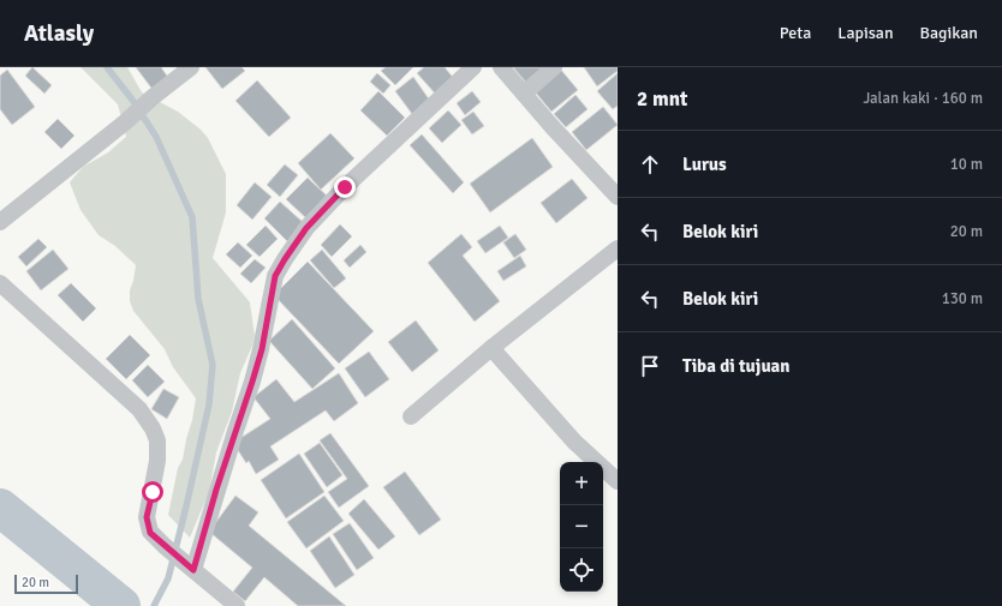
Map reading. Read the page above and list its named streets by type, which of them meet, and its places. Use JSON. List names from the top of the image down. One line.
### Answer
{"scale_bar":"20 m","page":{"header":"Atlasly","nav":["Peta","Lapisan","Bagikan"],"heading":["2 mnt","Jalan kaki · 160 m"],"list":[["Lurus","10 m"],["Belok kiri","20 m"],["Belok kiri","130 m"],"Tiba di tujuan"],"map_buttons":["+","−"],"scale":"20 m"}}
